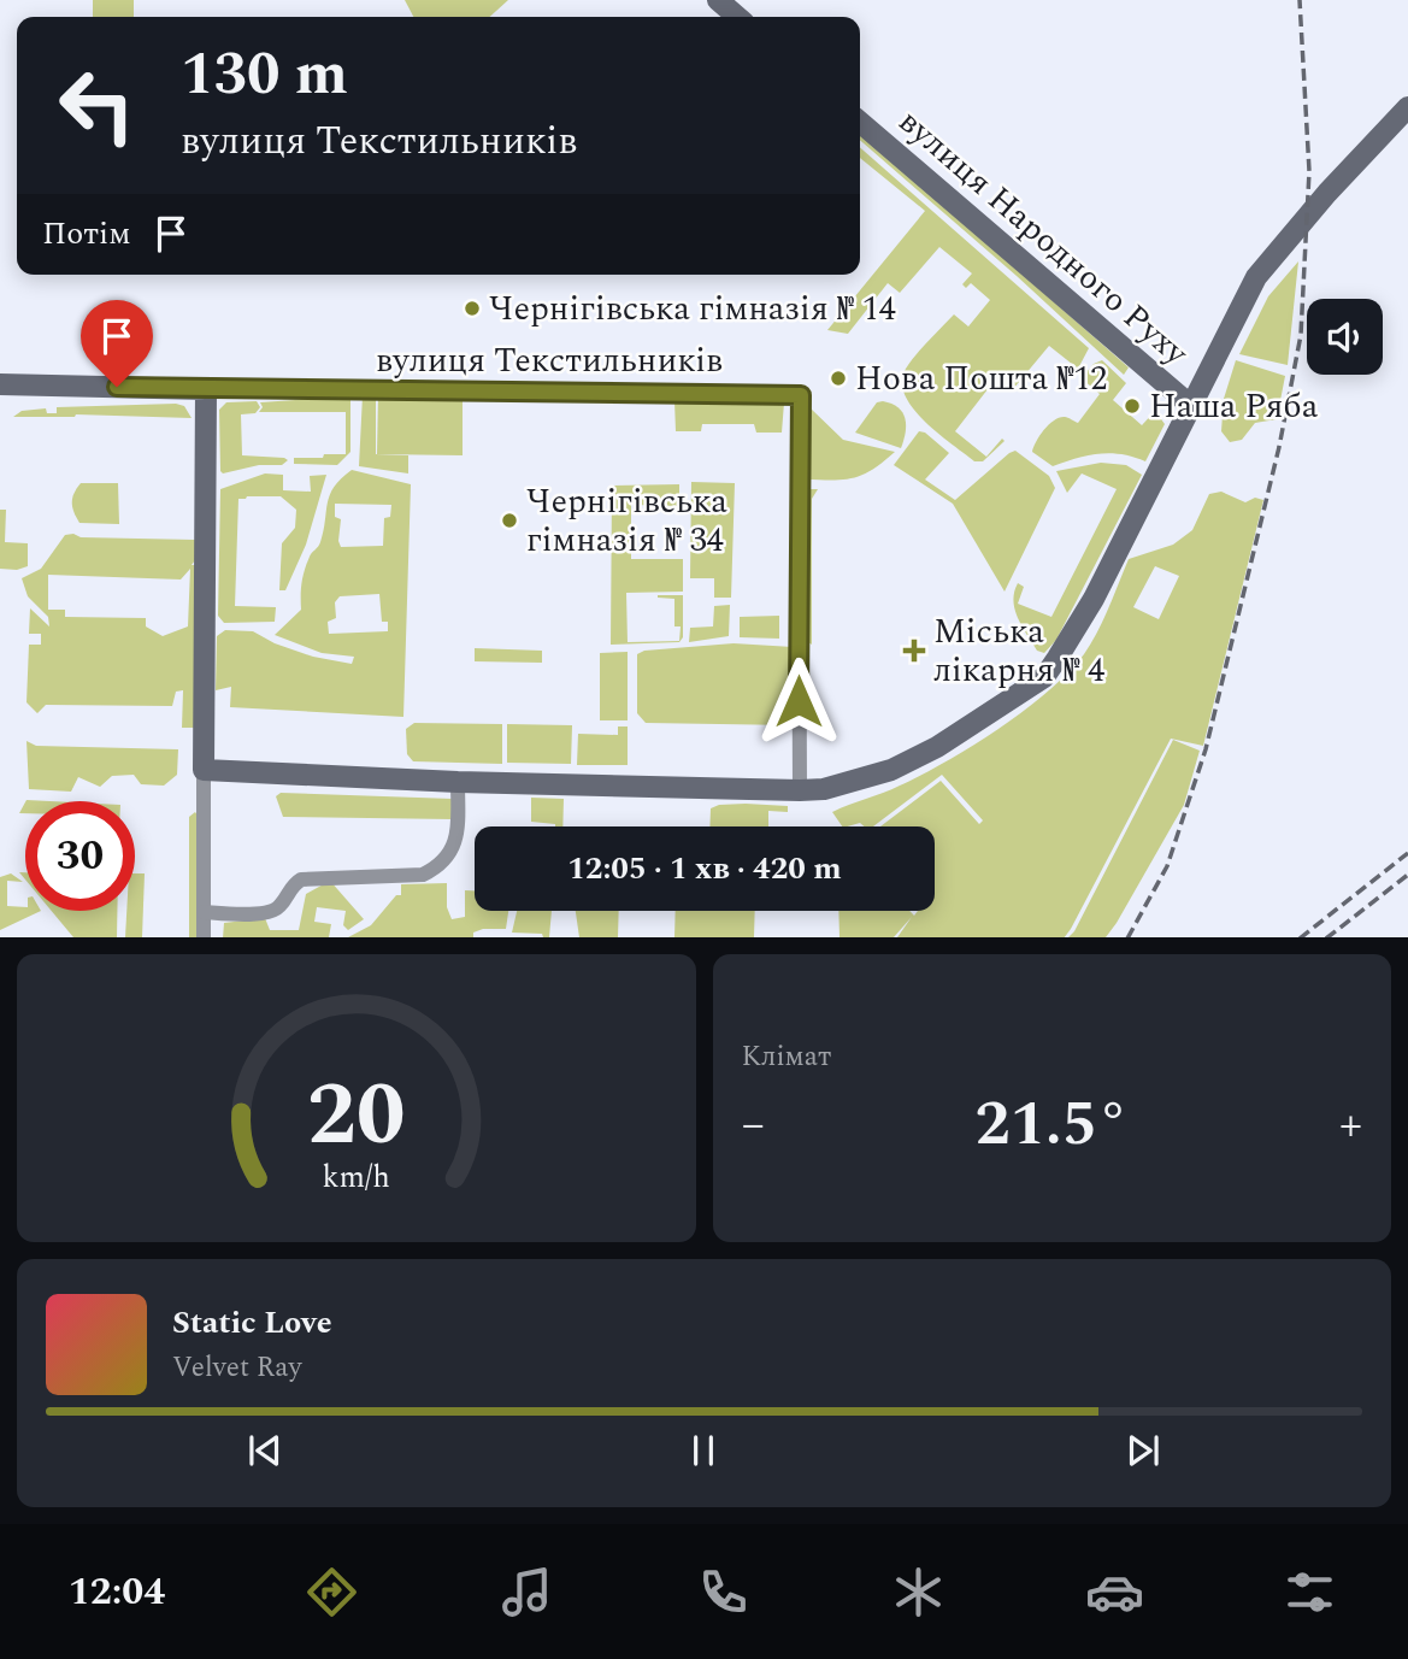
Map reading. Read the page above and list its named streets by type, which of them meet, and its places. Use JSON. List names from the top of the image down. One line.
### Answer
{"streets":{"street":["вулиця Народного Руху","вулиця Текстильників"]},"places":{"other":["Чернігівська гімназія № 14","Нова Пошта №12","Наша Ряба","Чернігівська гімназія № 34"],"health":["Міська лікарня № 4"]},"page":{"turn":["130 m","вулиця Текстильників"],"then":"Потім","limit":"30","trip":"12:05 · 1 хв · 420 m","tile":"Клімат","heat":["−","21.5°","+"],"song":["Static Love","Velvet Ray"],"tabs":"12:04","gauge":["20","km/h"]}}
